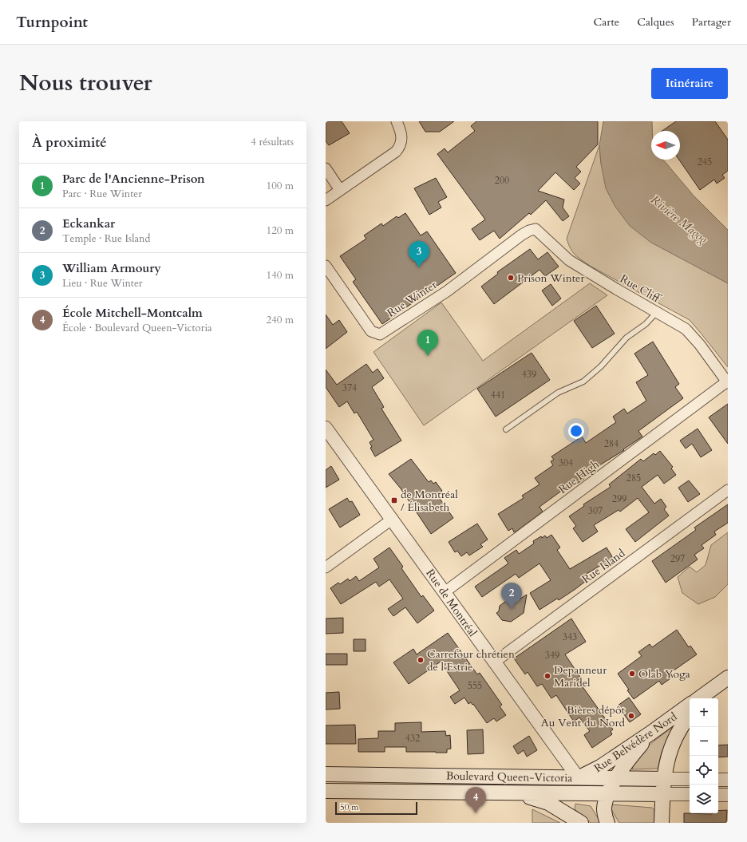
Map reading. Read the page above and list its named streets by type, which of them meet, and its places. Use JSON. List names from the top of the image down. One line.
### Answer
{"streets":{"main road":["Rue Belvédère Nord","Boulevard Queen-Victoria"],"street":["Rue Cliff","Rue Winter","Rue High","Rue Island","Rue de Montréal"]},"crossings":[["Rue Cliff","Rue Winter"],["Rue Cliff","Rue High"],["Rue High","Rue de Montréal"],["Rue Island","Rue de Montréal"],["Rue de Montréal","Rue Belvédère Nord"],["Rue de Montréal","Boulevard Queen-Victoria"],["Rue Belvédère Nord","Boulevard Queen-Victoria"]],"water":["Rivière Magog"],"places":{"other":["Prison Winter","Carrefour chrétien de l'Estrie","Olab Yoga","Depanneur Maridel","Bières dépôt Au Vent du Nord"],"transit":["de Montréal / Élisabeth"]},"house_numbers":["245","200","439","374","441","284","304","285","299","307","297","343","349","555","432"],"scale_bar":"50 m","north":"left","page":{"header":"Turnpoint","nav":["Carte","Calques","Partager"],"title":"Nous trouver","buttons":"Itinéraire","heading":["À proximité","4 résultats"],"list":[{"mark":"1","name":"Parc de l'Ancienne-Prison","note":"Parc · Rue Winter","value":"100 m"},{"mark":"2","name":"Eckankar","note":"Temple · Rue Island","value":"120 m"},{"mark":"3","name":"William Armoury","note":"Lieu · Rue Winter","value":"140 m"},{"mark":"4","name":"École Mitchell-Montcalm","note":"École · Boulevard Queen-Victoria","value":"240 m"}],"pins":["3","1","2","4"],"map_buttons":["+","−"],"scale":"50 m"}}
